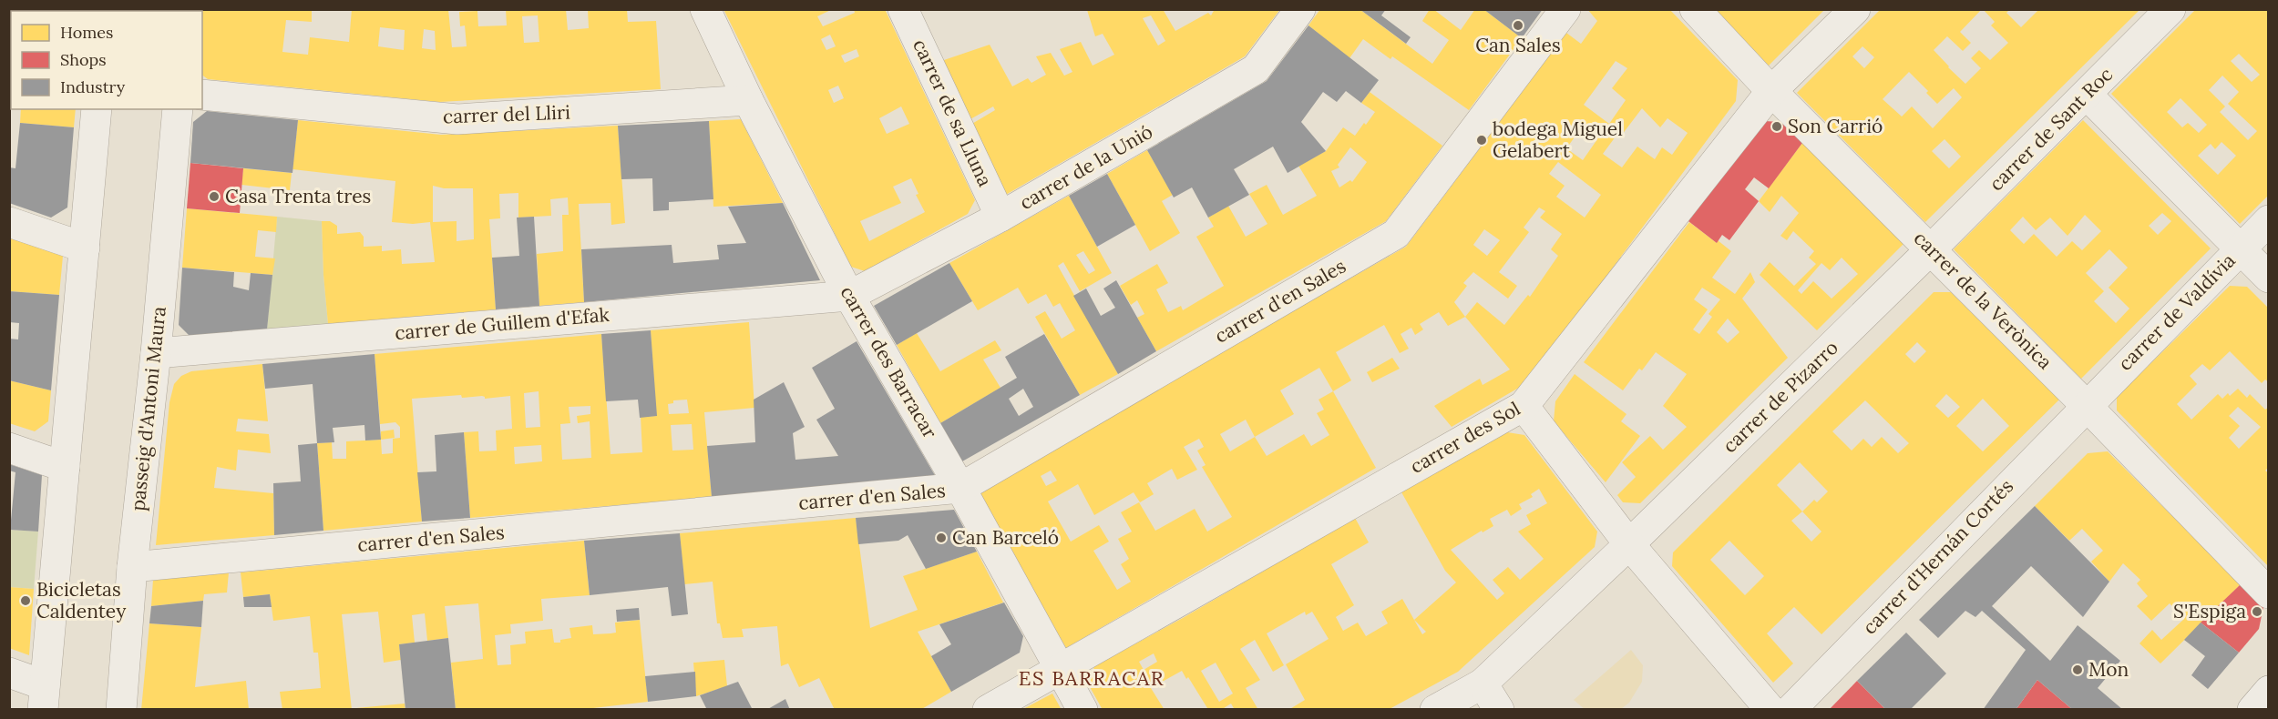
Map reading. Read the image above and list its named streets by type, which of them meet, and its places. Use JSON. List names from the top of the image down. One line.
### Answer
{"streets":{"street":["carrer de sa Lluna","carrer del Lliri","carrer de Sant Roc","carrer de la Unió","carrer de la Verònica","carrer d'en Sales","carrer de Valdívia","carrer de Guillem d'Efak","carrer des Barracar","carrer de Pizarro","passeig d'Antoni Maura","carrer des Sol","carrer d'Hernán Cortés"]},"crossings":[["carrer de sa Lluna","carrer de la Unió"],["carrer del Lliri","carrer des Barracar"],["carrer de Sant Roc","carrer de la Verònica"],["carrer de Sant Roc","carrer de Pizarro"],["carrer de la Unió","carrer de Guillem d'Efak"],["carrer de la Unió","carrer des Barracar"],["carrer de la Verònica","carrer de Valdívia"],["carrer de la Verònica","carrer de Pizarro"],["carrer de la Verònica","carrer des Sol"],["carrer de la Verònica","carrer d'Hernán Cortés"],["carrer d'en Sales","carrer des Barracar"],["carrer d'en Sales","passeig d'Antoni Maura"],["carrer de Valdívia","carrer d'Hernán Cortés"],["carrer de Guillem d'Efak","carrer des Barracar"],["carrer de Guillem d'Efak","passeig d'Antoni Maura"],["carrer des Barracar","carrer des Sol"]],"districts":["ES BARRACAR"],"places":["Can Sales","Son Carrió","bodega Miguel Gelabert","Casa Trenta tres","Can Barceló","Bicicletas Caldentey","S'Espiga","Mon"],"legend":["Homes","Shops","Industry"]}
